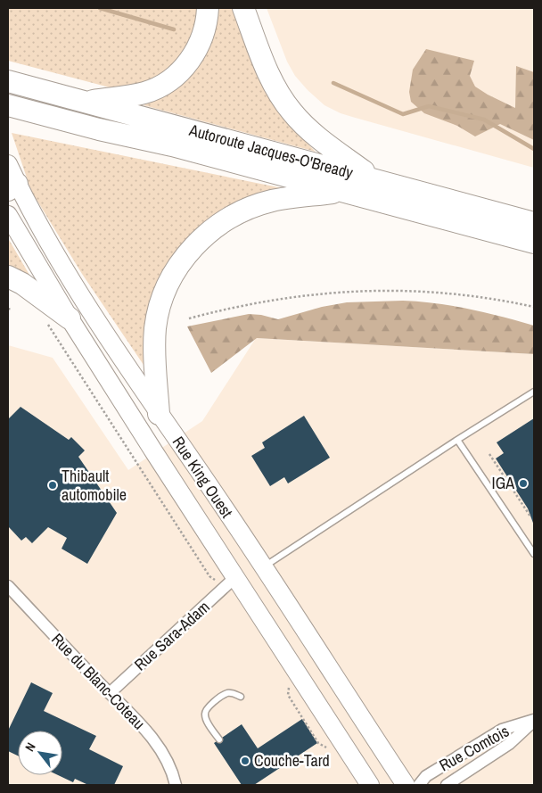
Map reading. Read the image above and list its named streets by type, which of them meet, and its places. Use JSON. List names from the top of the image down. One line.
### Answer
{"streets":{"highway":["Autoroute Jacques-O'Bready"],"main road":["Rue King Ouest"],"street":["Rue Sara-Adam","Rue du Blanc-Coteau","Rue Comtois"]},"crossings":[["Rue King Ouest","Rue Sara-Adam"],["Rue Sara-Adam","Rue du Blanc-Coteau"]],"places":["IGA","Thibault automobile","Couche-Tard"],"north":"top left"}
